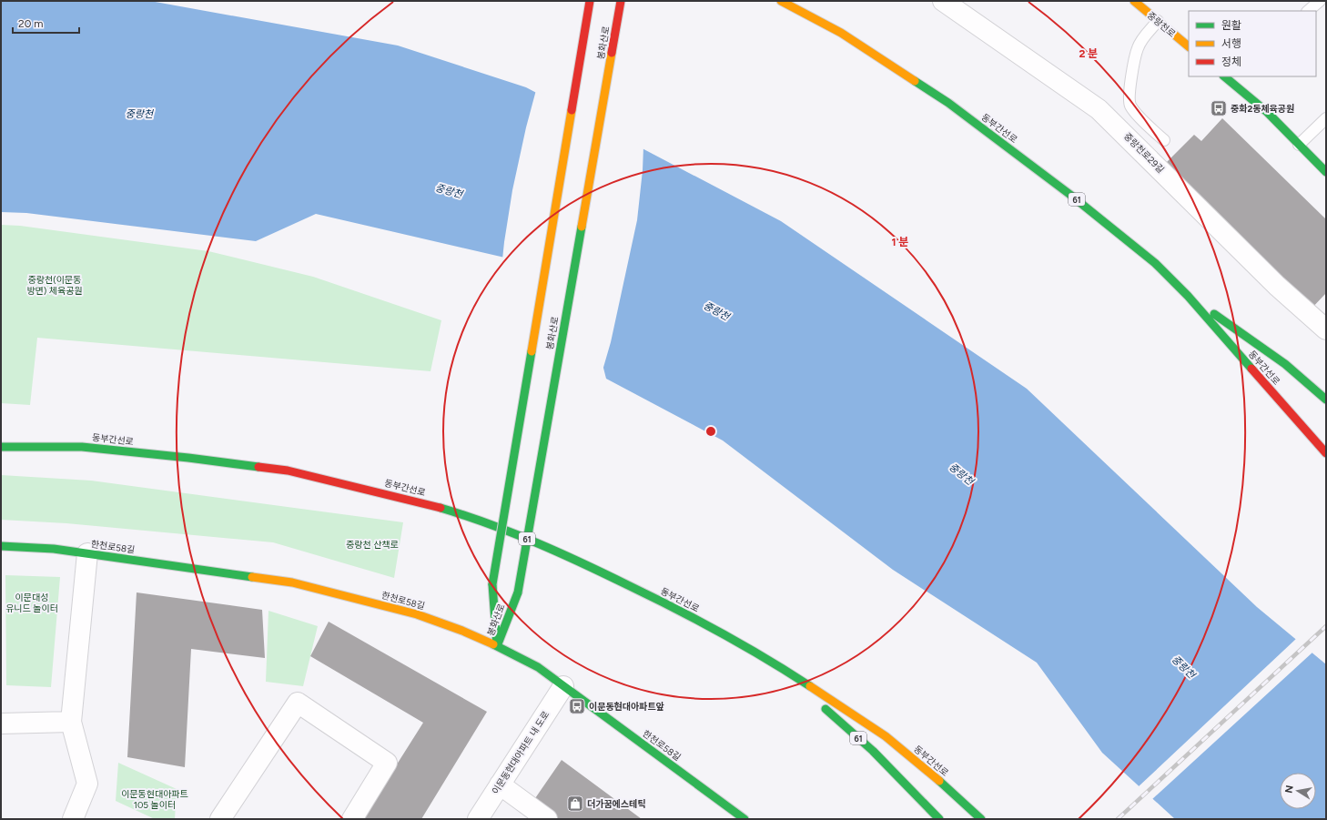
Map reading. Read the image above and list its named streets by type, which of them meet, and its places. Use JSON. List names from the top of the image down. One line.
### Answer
{"streets":{"main road":["중랑천로","봉화산로","동부간선로","61","한천로58길"],"street":["중랑천로29길","이문동현대아파트 내 도로"]},"crossings":[["봉화산로","한천로58길"],["한천로58길","이문동현대아파트 내 도로"]],"water":["중랑천"],"parks":["중랑천(이문동 방면) 체육공원","중랑천 산책로","이문대성 유니드 놀이터","이문동현대아파트 105 놀이터"],"places":{"bus stop":["중화2동체육공원","이문동현대아파트앞"],"shop":["더가꿈에스테틱"]},"legend":["원활","서행","정체"],"scale_bar":"20 m","north":"left","rings":["2 분","1 분"]}
